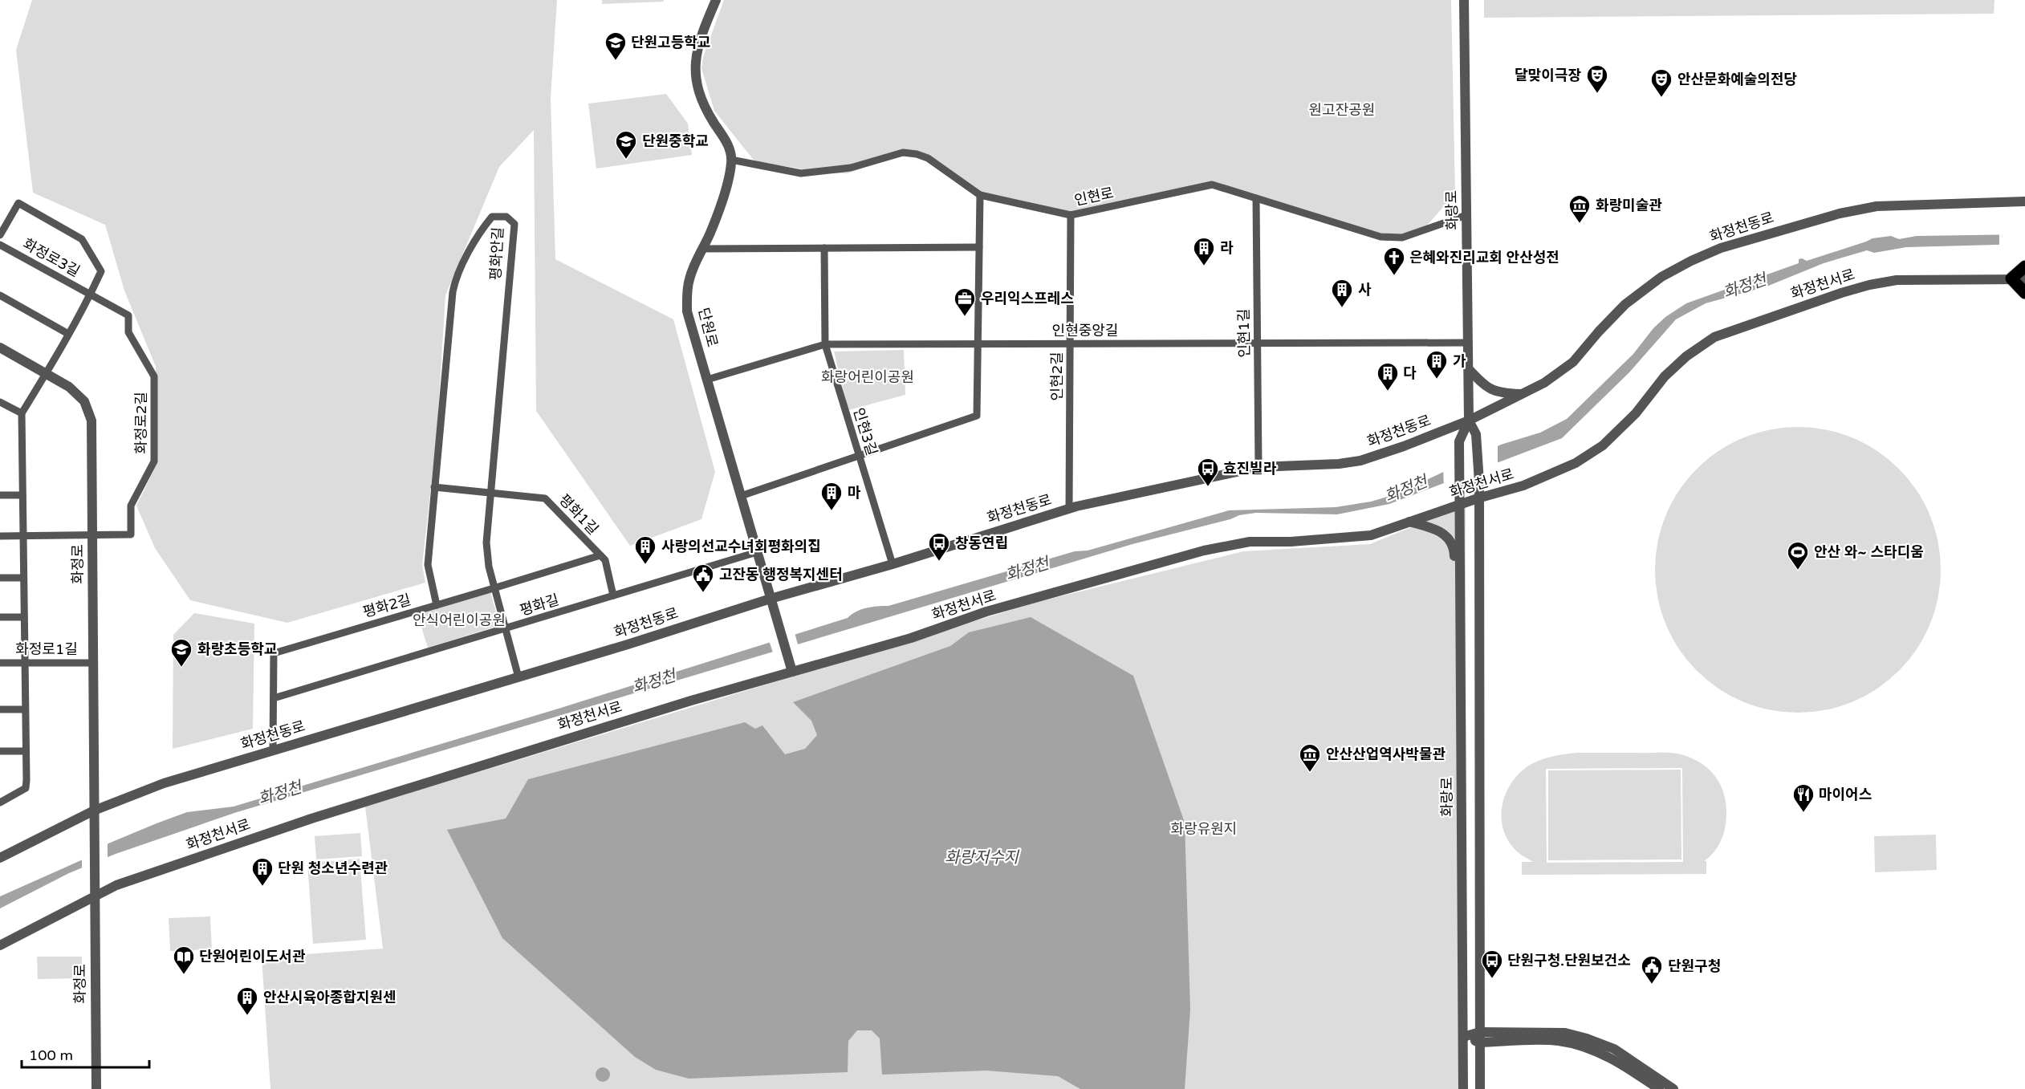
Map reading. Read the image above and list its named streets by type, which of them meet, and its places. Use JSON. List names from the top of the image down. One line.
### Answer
{"streets":{"street":["인현로","화랑로","화정천동로","평화안길","화정로3길","화정천서로","단원로","인현중앙길","인현1길","인현2길","화정로2길","인현3길","평화1길","화정로","평화길","평화2길","화정로1길"]},"crossings":[["인현로","화랑로"],["인현로","단원로"],["인현로","인현1길"],["인현로","인현2길"],["화랑로","화정천동로"],["화랑로","화정천서로"],["화랑로","인현중앙길"],["화정천동로","평화안길"],["화정천동로","단원로"],["화정천동로","인현1길"],["화정천동로","인현2길"],["화정천동로","인현3길"],["화정천동로","화정로"],["화정천동로","평화2길"],["평화안길","평화1길"],["평화안길","평화길"],["평화안길","평화2길"],["화정로3길","화정로2길"],["화정로3길","화정로"],["화정천서로","단원로"],["화정천서로","화정로"],["단원로","인현중앙길"],["단원로","평화길"],["인현중앙길","인현1길"],["인현중앙길","인현2길"],["인현중앙길","인현3길"],["화정로2길","화정로"],["평화1길","평화길"],["평화1길","평화2길"],["화정로","화정로1길"],["평화길","평화2길"]],"water":["화정천","화랑저수지"],"parks":["원고잔공원","화랑어린이공원","안식어린이공원","화랑유원지"],"places":{"school or university":["단원고등학교","단원중학교","화랑초등학교"],"theatre":["달맞이극장","안산문화예술의전당"],"museum":["화랑미술관","안산산업역사박물관"],"building":["라","사","가","다","마","사랑의선교수녀회평화의집","단원 청소년수련관","안산시육아종합지원센"],"church":["은혜와진리교회 안산성전"],"office":["우리익스프레스"],"bus stop":["효진빌라","창동연립","단원구청.단원보건소"],"sports":["안산 와~ 스타디움"],"public building":["고잔동 행정복지센터","단원구청"],"restaurant":["마이어스"],"library":["단원어린이도서관"]},"scale_bar":"100 m"}
